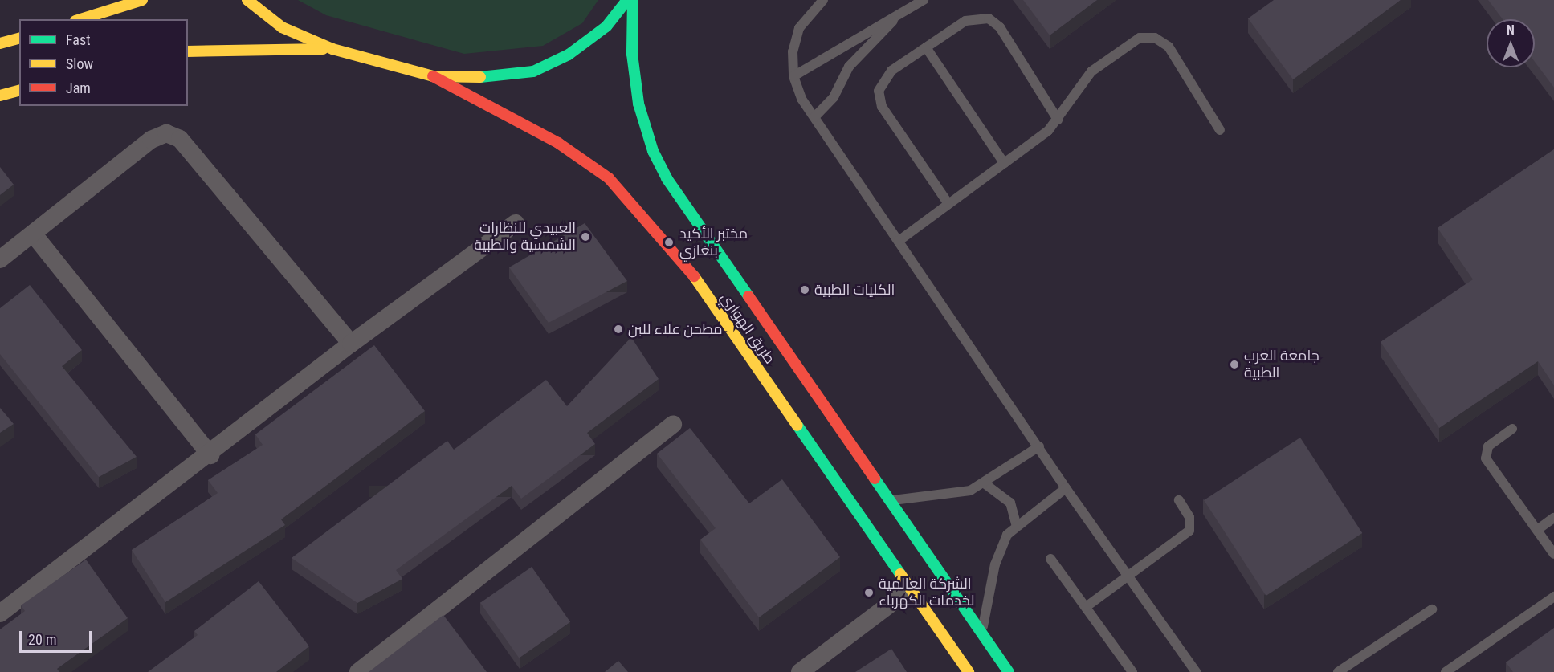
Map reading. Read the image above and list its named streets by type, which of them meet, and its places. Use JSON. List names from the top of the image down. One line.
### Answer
{"streets":{"highway":["طريق الهواري"]},"places":["العبيدي للنظارات الشمسية والطبية","مختبر الأكيد بنغازي","الكليات الطبية","مطحن علاء للبن","جامعة العرب الطبية","الشركة العالمية لخدمات الكهرباء"],"legend":["Fast","Slow","Jam"],"scale_bar":"20 m","north":"top"}
